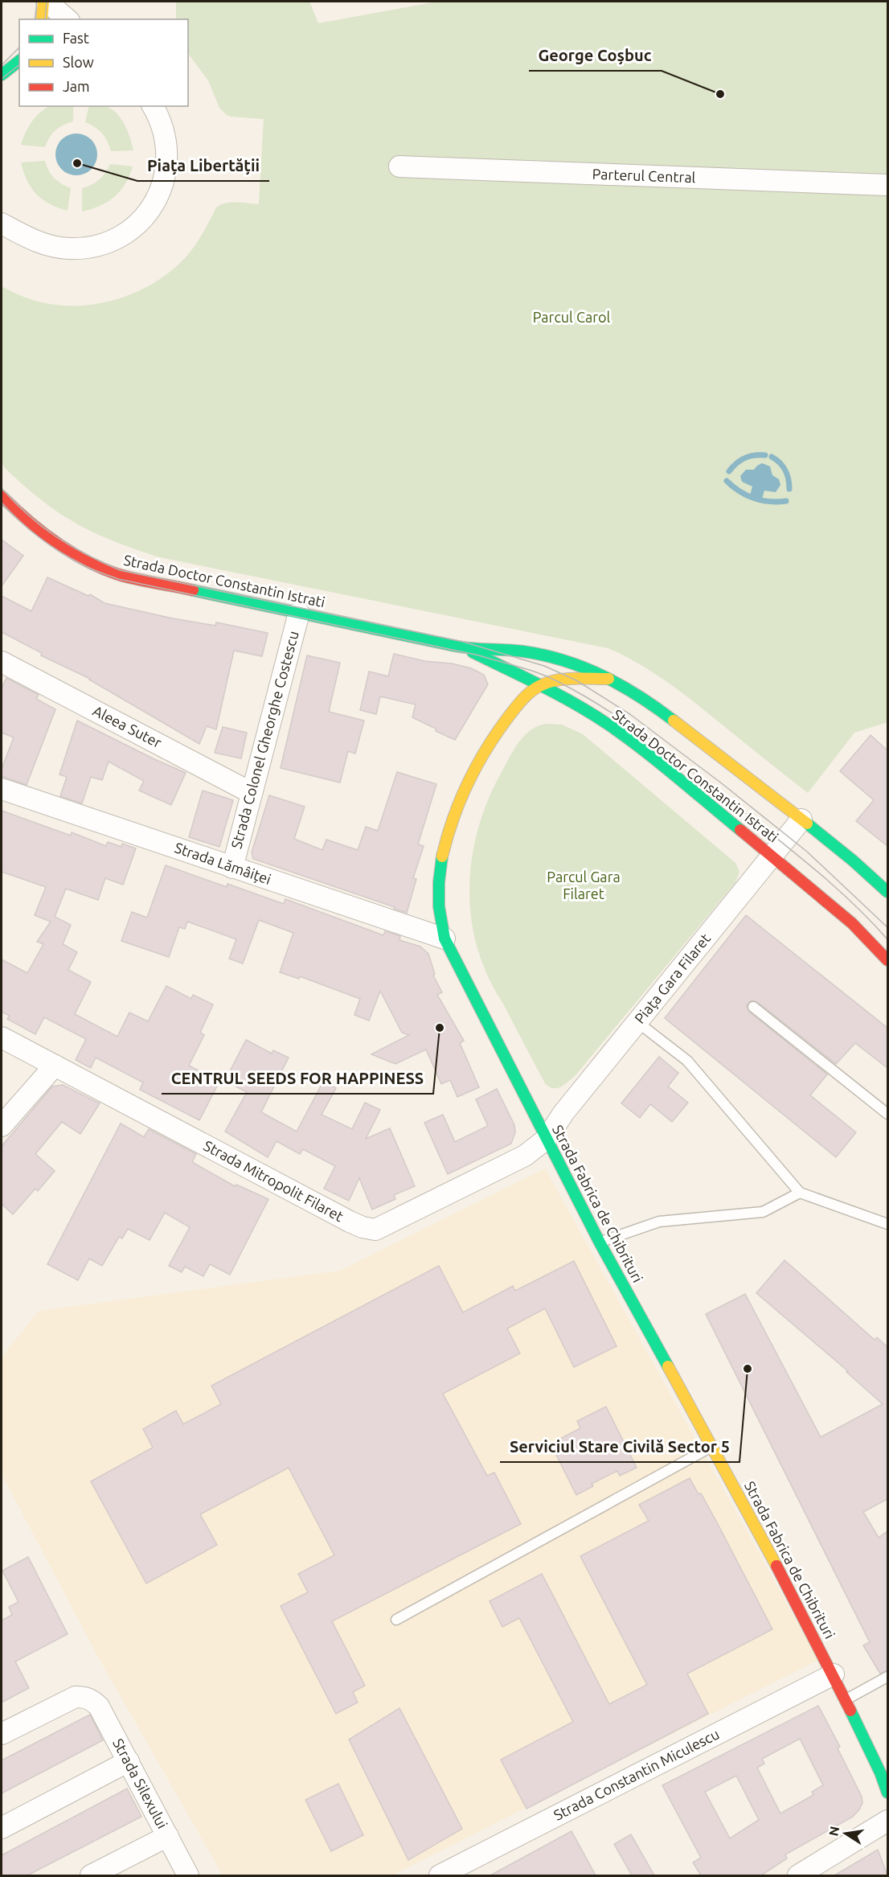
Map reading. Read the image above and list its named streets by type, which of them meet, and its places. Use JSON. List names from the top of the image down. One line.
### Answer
{"streets":{"main road":["Strada Doctor Constantin Istrati","Strada Fabrica de Chibrituri"],"street":["Parterul Central","Aleea Suter","Strada Colonel Gheorghe Costescu","Strada Lămâiței","Piața Gara Filaret","Strada Mitropolit Filaret","Strada Constantin Miculescu","Strada Silexului"]},"crossings":[["Strada Doctor Constantin Istrati","Strada Colonel Gheorghe Costescu"],["Strada Doctor Constantin Istrati","Piața Gara Filaret"],["Strada Doctor Constantin Istrati","Strada Fabrica de Chibrituri"],["Aleea Suter","Strada Colonel Gheorghe Costescu"],["Strada Colonel Gheorghe Costescu","Strada Lămâiței"],["Strada Lămâiței","Strada Fabrica de Chibrituri"],["Piața Gara Filaret","Strada Mitropolit Filaret"],["Piața Gara Filaret","Strada Fabrica de Chibrituri"],["Strada Mitropolit Filaret","Strada Fabrica de Chibrituri"],["Strada Fabrica de Chibrituri","Strada Constantin Miculescu"]],"parks":["Parcul Carol","Parcul Gara Filaret"],"places":["George Coșbuc","Piața Libertății","CENTRUL SEEDS FOR HAPPINESS","Serviciul Stare Civilă Sector 5"],"legend":["Fast","Slow","Jam"],"north":"left"}
